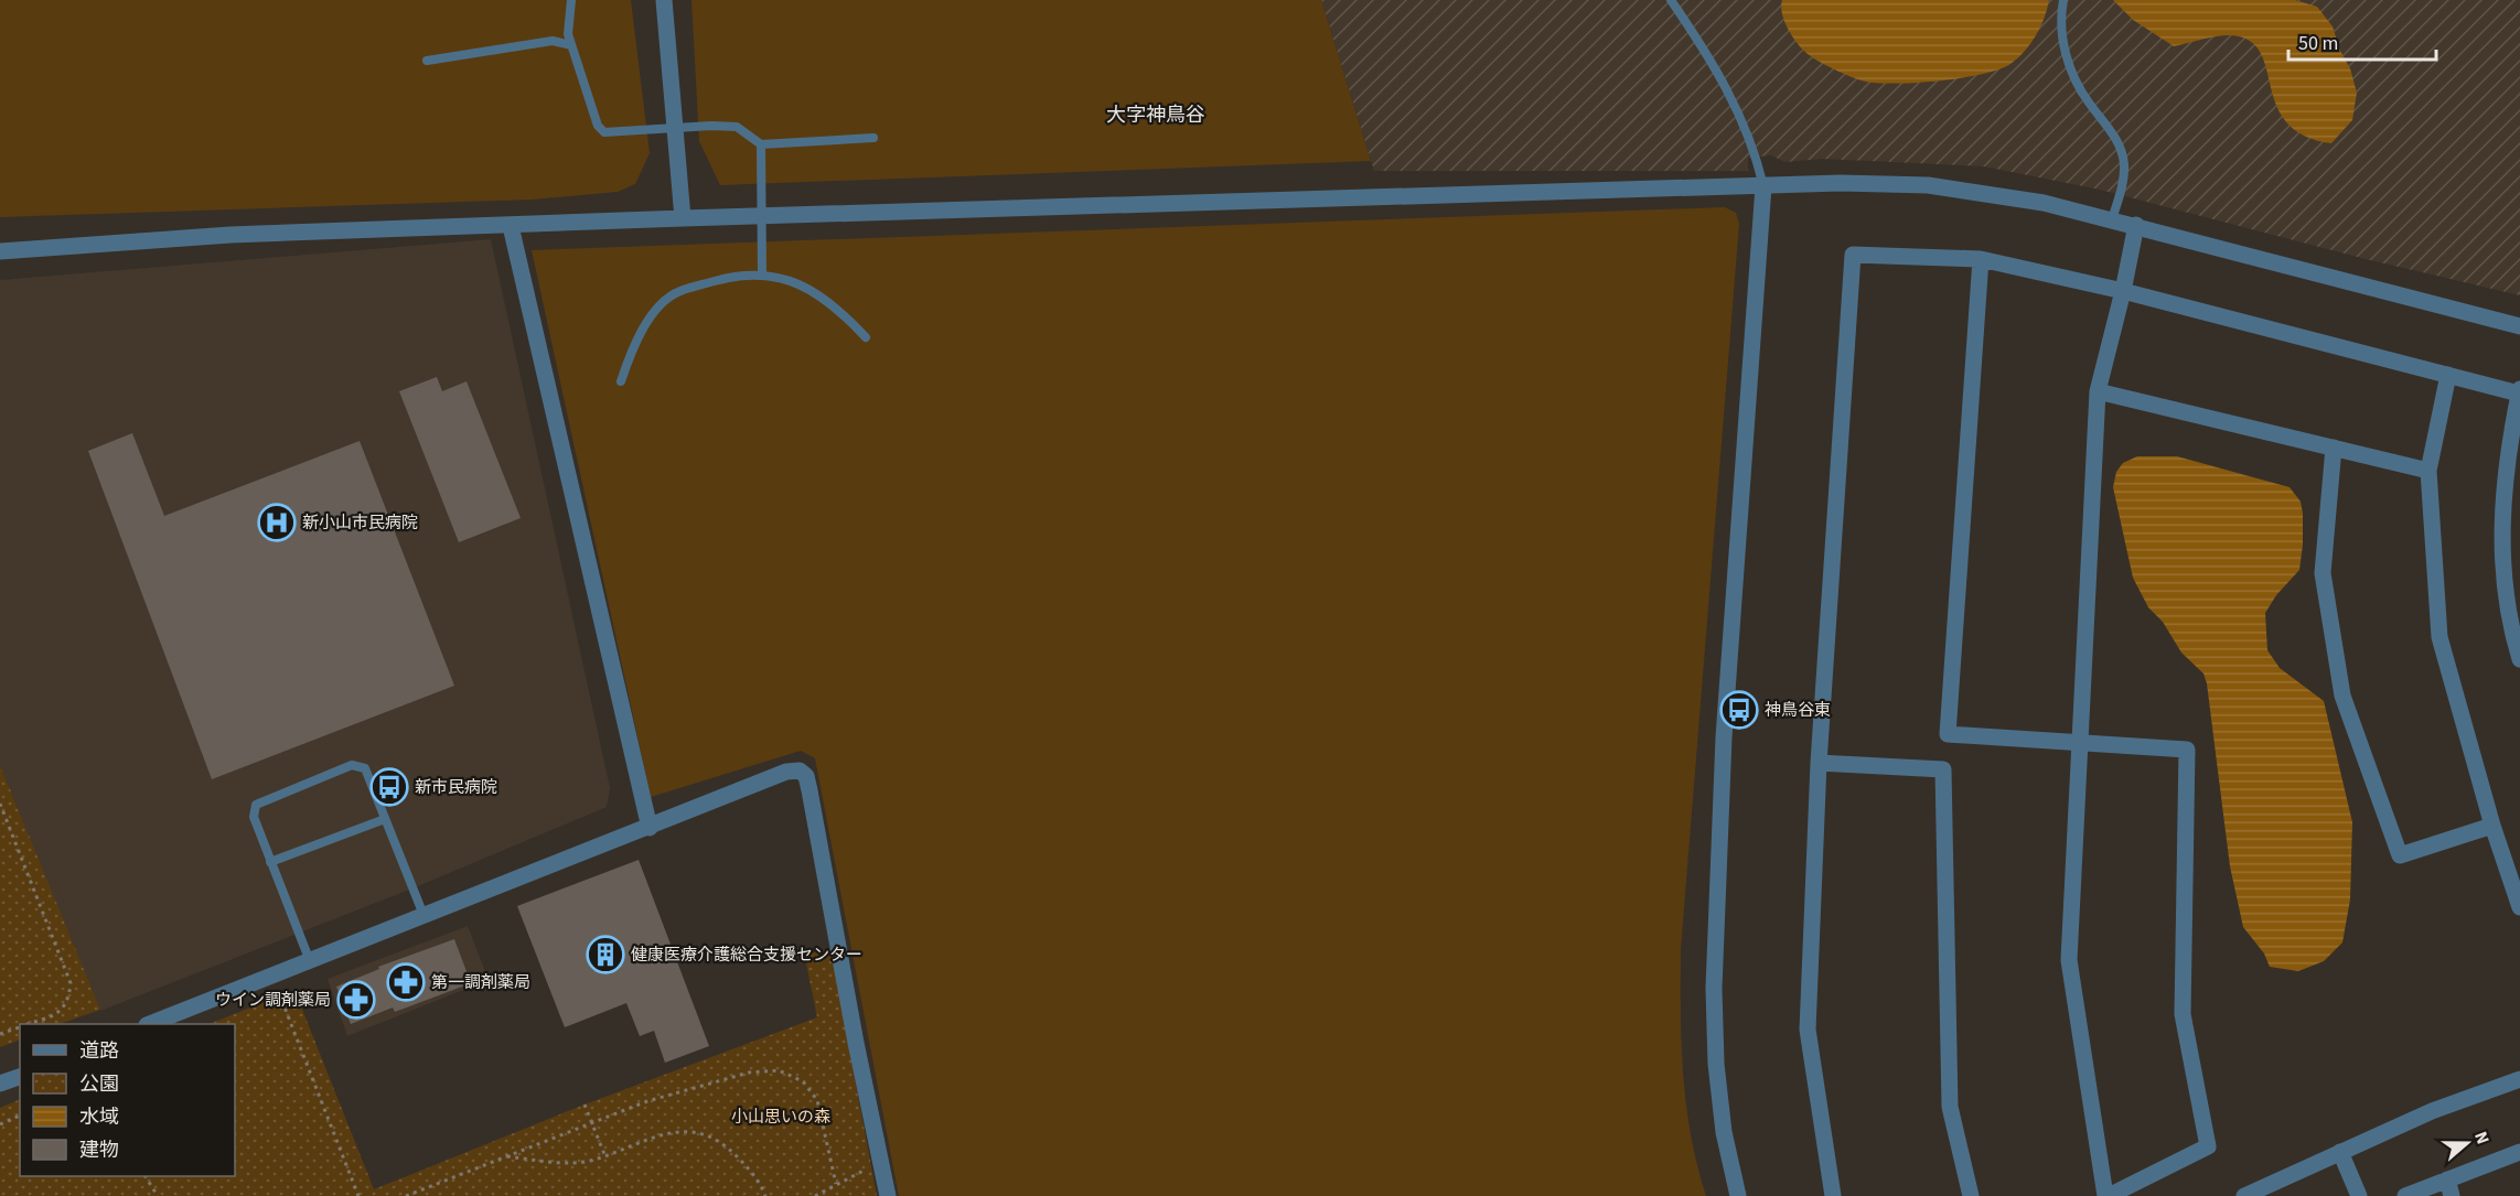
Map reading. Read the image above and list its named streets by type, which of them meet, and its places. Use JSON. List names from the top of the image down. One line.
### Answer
{"districts":["大字神鳥谷"],"parks":["小山思いの森"],"places":{"hospital":["新小山市民病院"],"bus stop":["神鳥谷東","新市民病院"],"building":["健康医療介護総合支援センター"],"pharmacy":["第一調剤薬局","ウイン調剤薬局"]},"legend":["道路","公園","水域","建物"],"scale_bar":"50 m","north":"right"}
